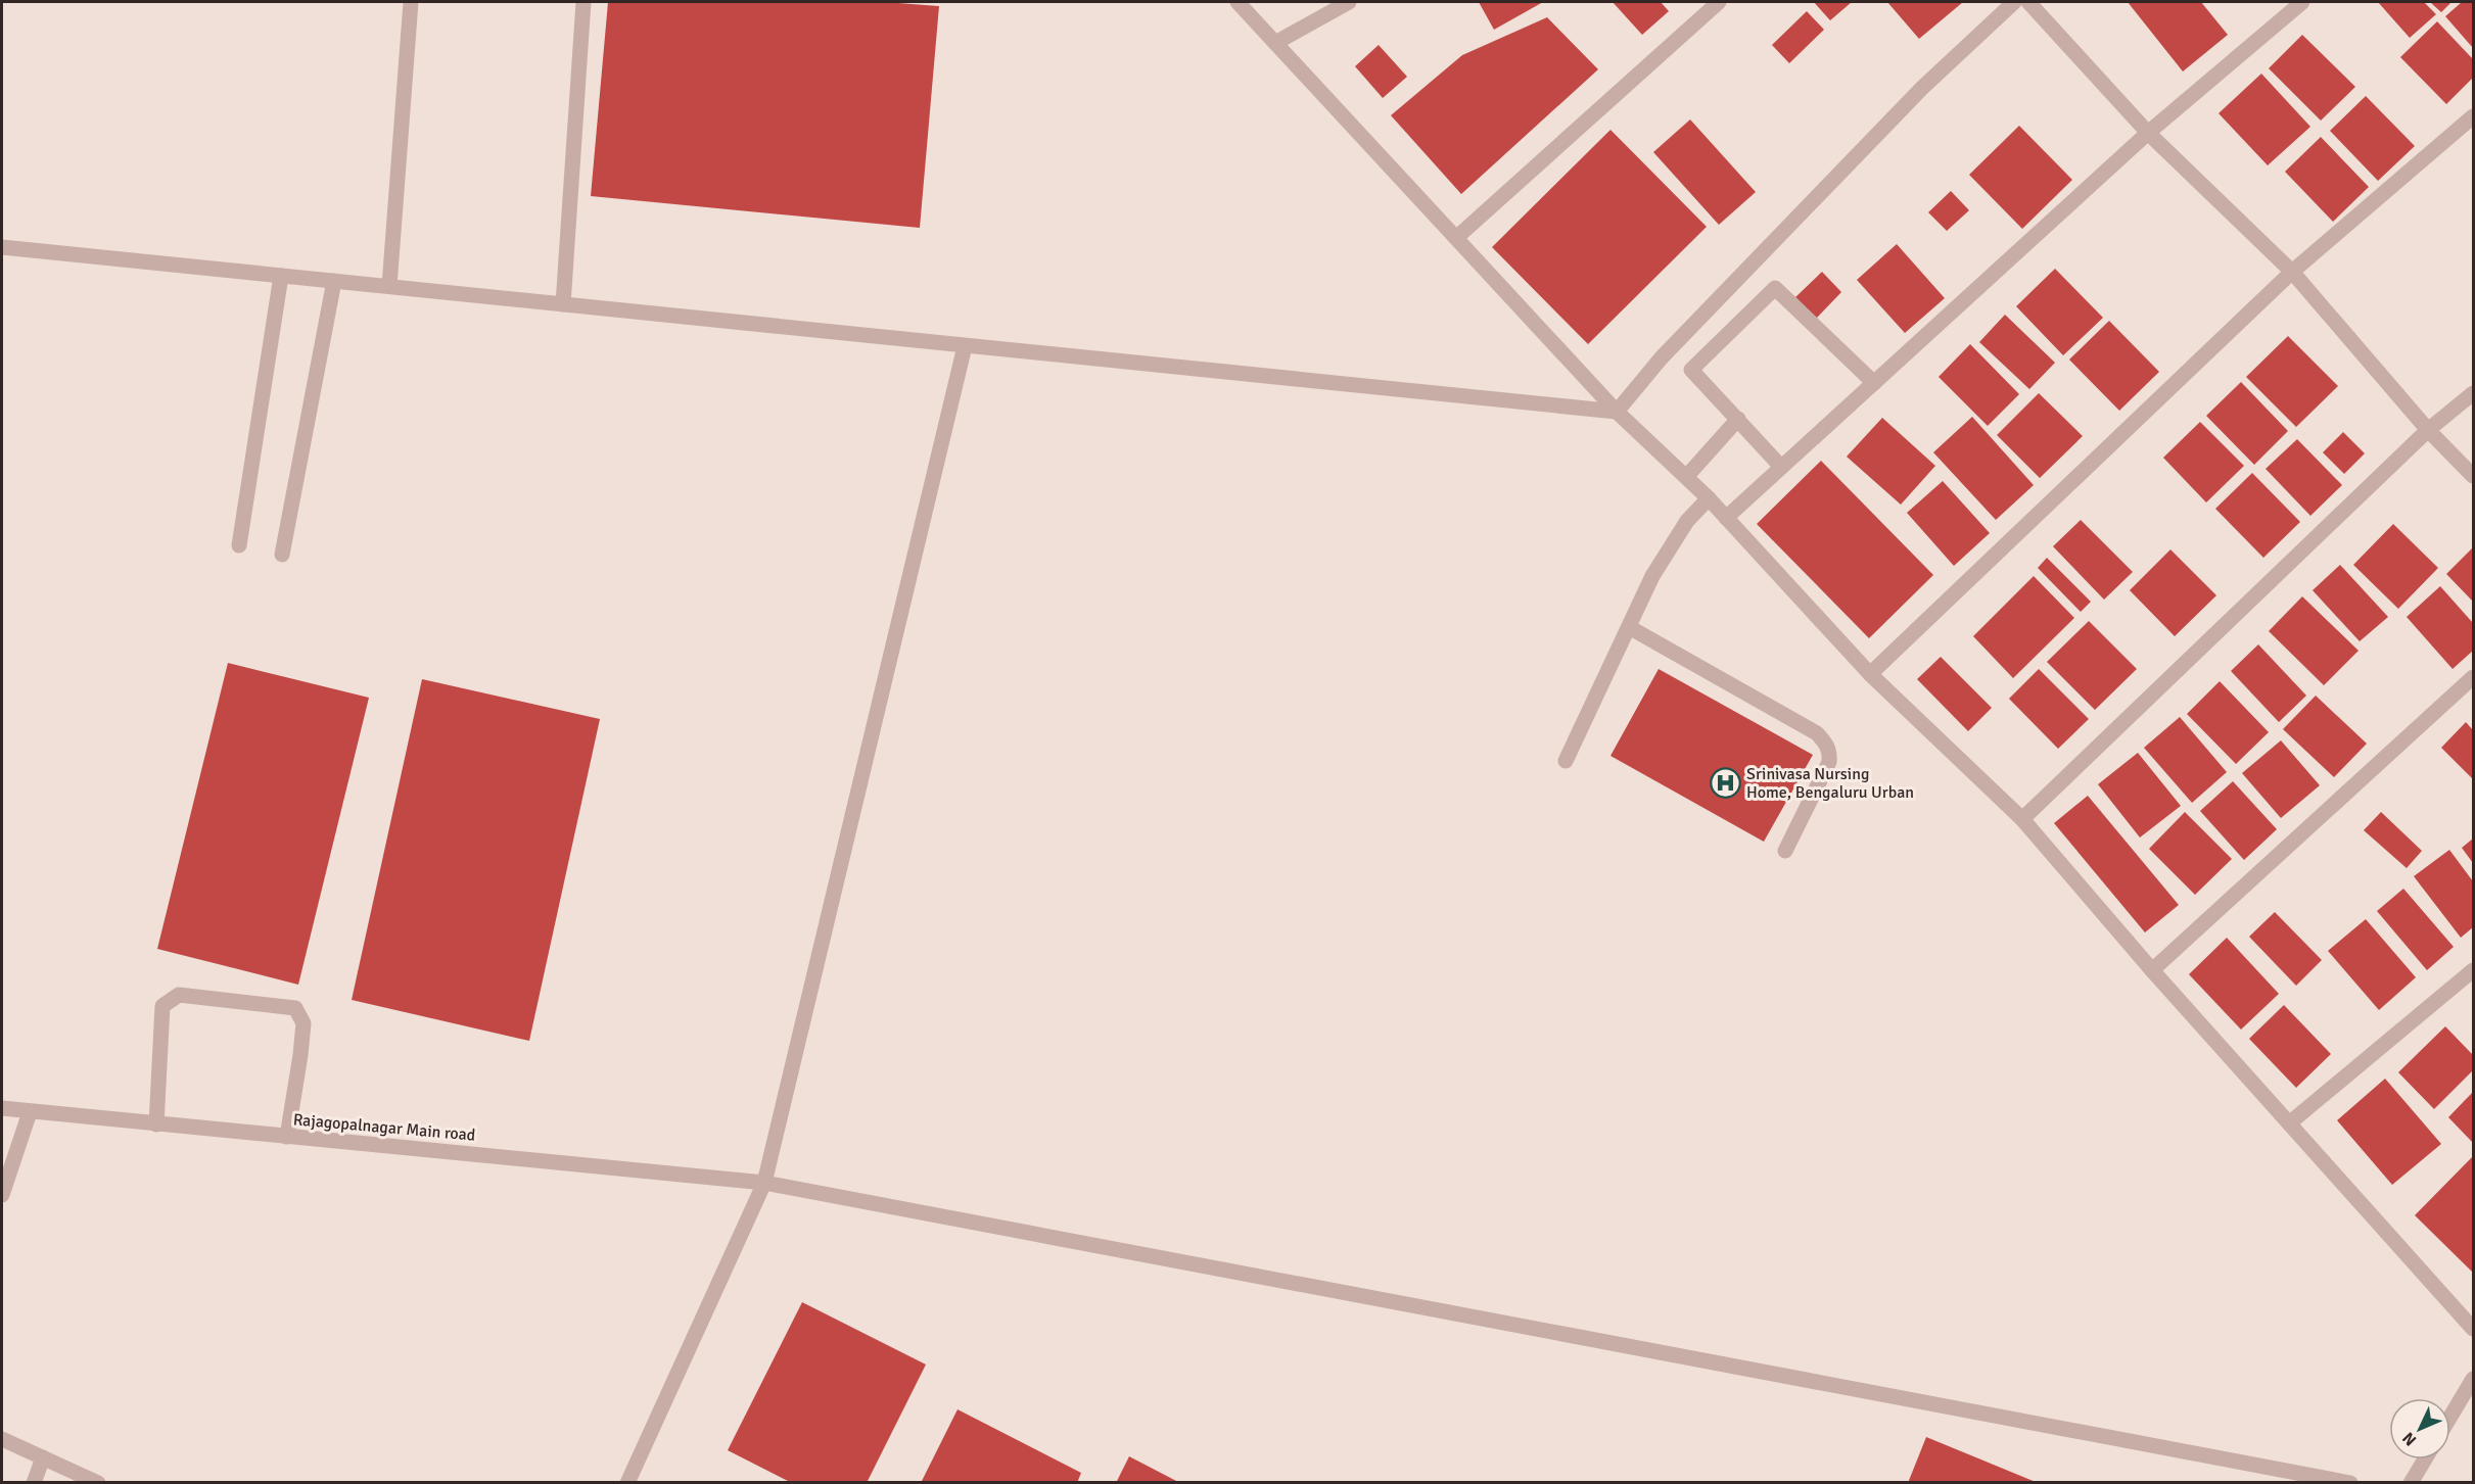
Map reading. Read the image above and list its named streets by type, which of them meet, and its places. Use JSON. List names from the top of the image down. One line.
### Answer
{"streets":{"street":["Rajagopalnagar Main road"]},"places":{"hospital":["Srinivasa Nursing Home, Bengaluru Urban"]},"north":"bottom left"}
